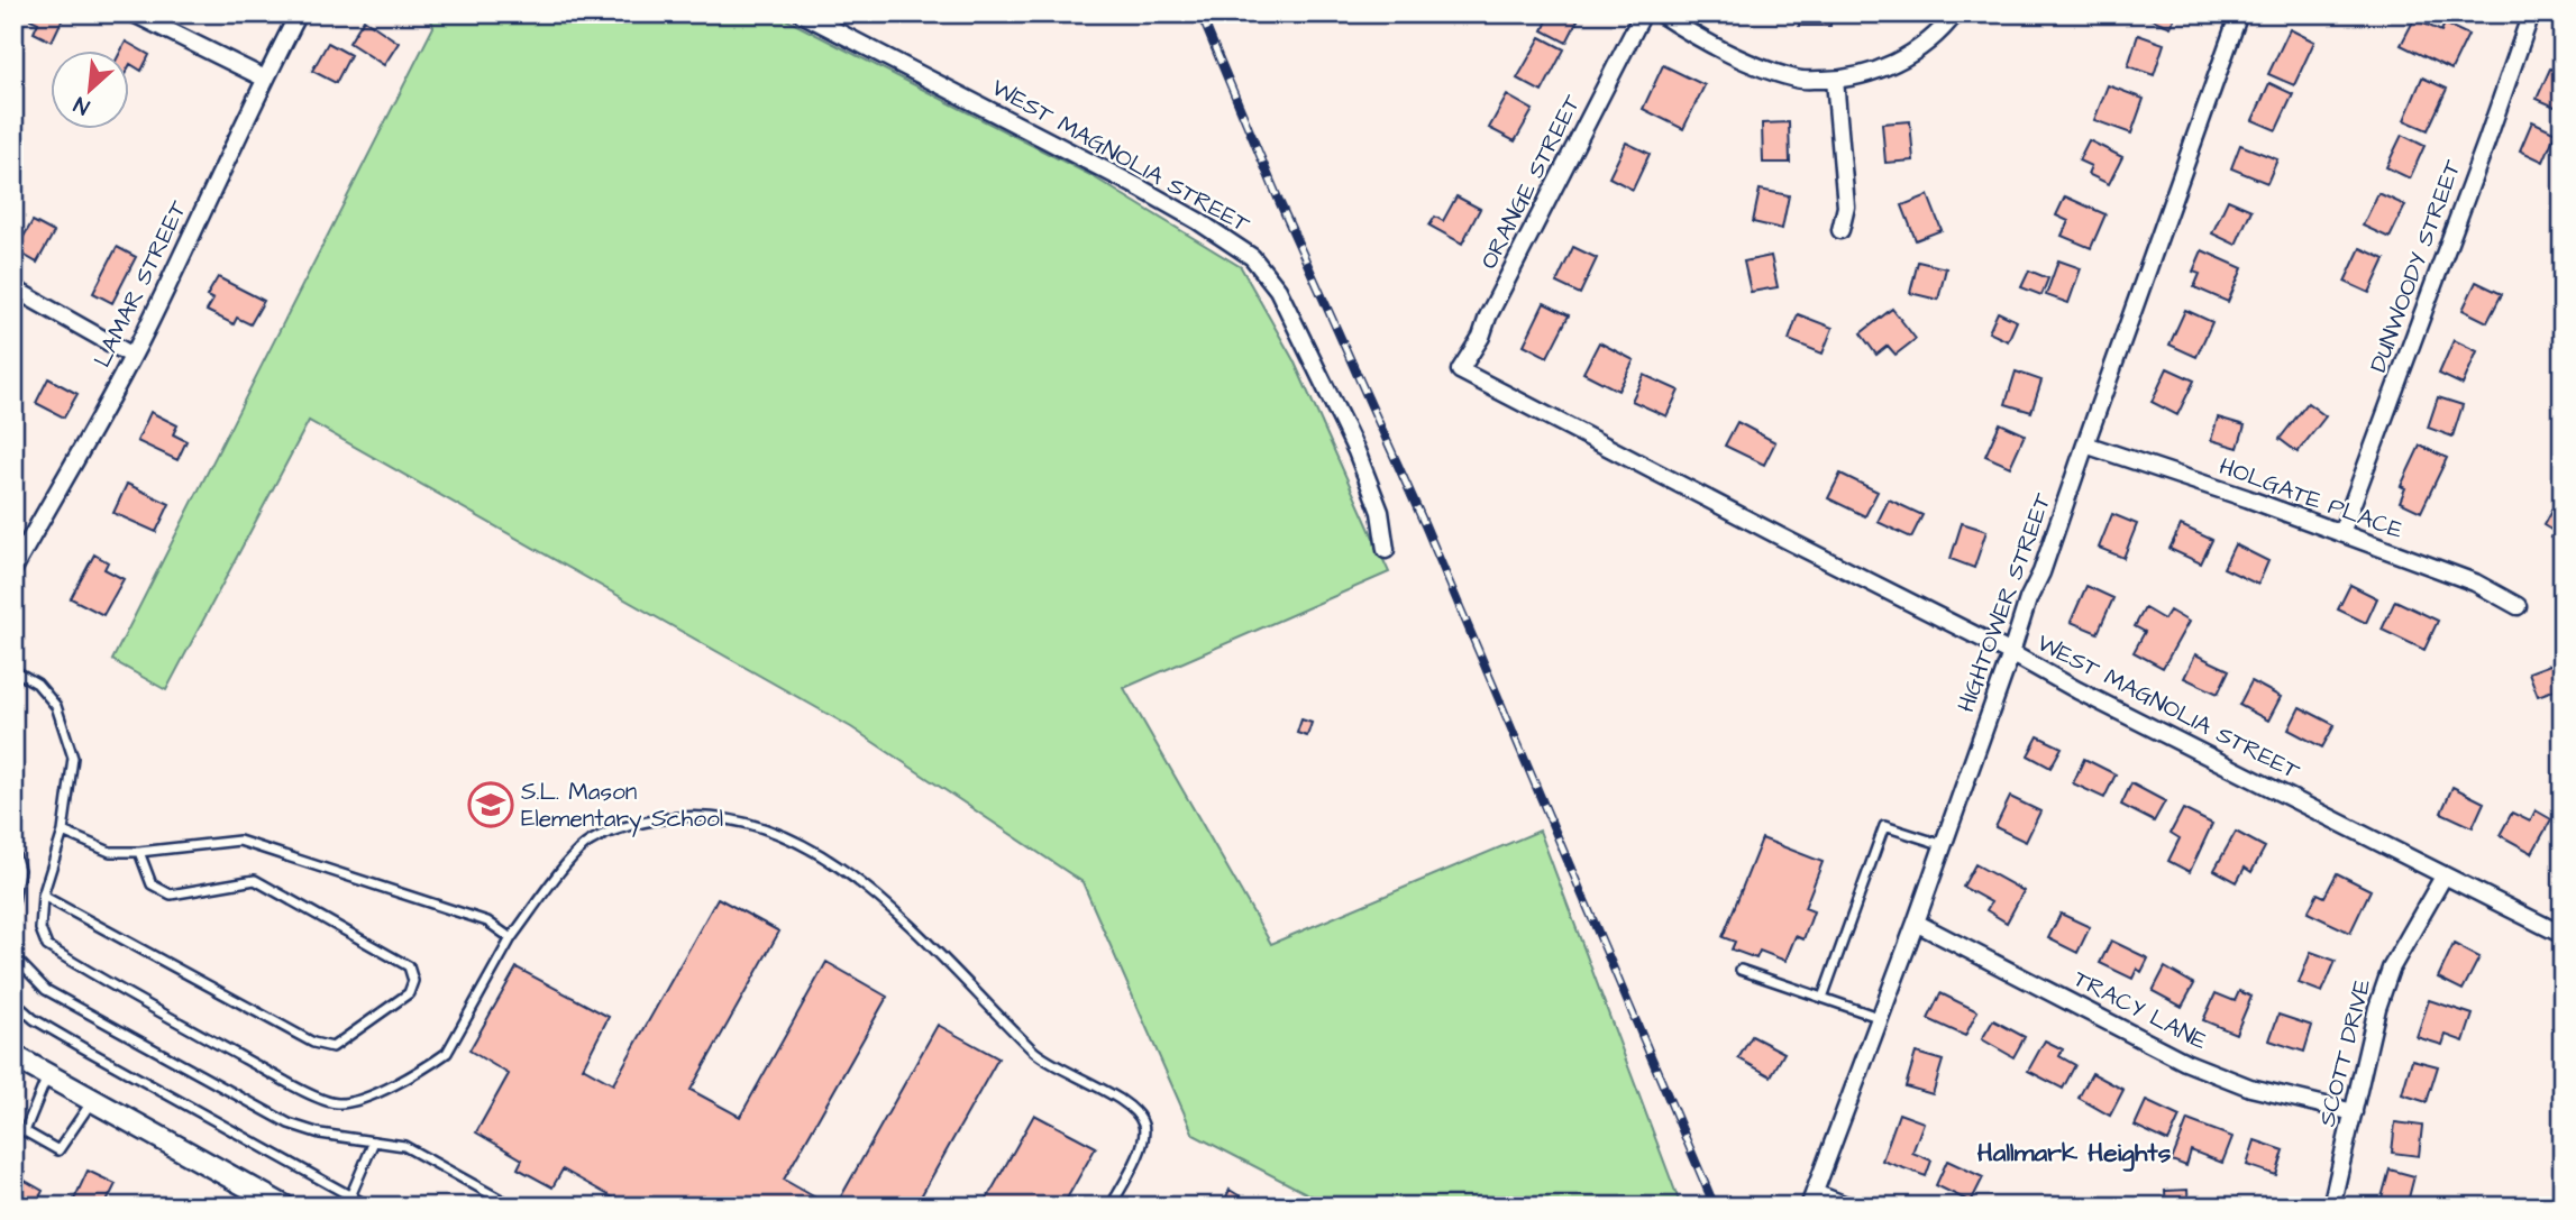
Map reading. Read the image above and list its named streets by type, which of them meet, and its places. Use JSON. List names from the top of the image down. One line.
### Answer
{"streets":{"street":["WEST MAGNOLIA STREET","ORANGE STREET","DUNWOODY STREET","LAMAR STREET","HOLGATE PLACE","HIGHTOWER STREET","TRACY LANE","SCOTT DRIVE"]},"crossings":[["WEST MAGNOLIA STREET","ORANGE STREET"],["WEST MAGNOLIA STREET","HIGHTOWER STREET"],["WEST MAGNOLIA STREET","SCOTT DRIVE"],["DUNWOODY STREET","HOLGATE PLACE"],["HOLGATE PLACE","HIGHTOWER STREET"],["HIGHTOWER STREET","TRACY LANE"],["TRACY LANE","SCOTT DRIVE"]],"districts":["Hallmark Heights"],"places":{"school or university":["S.L. Mason Elementary School"]},"north":"bottom left"}
